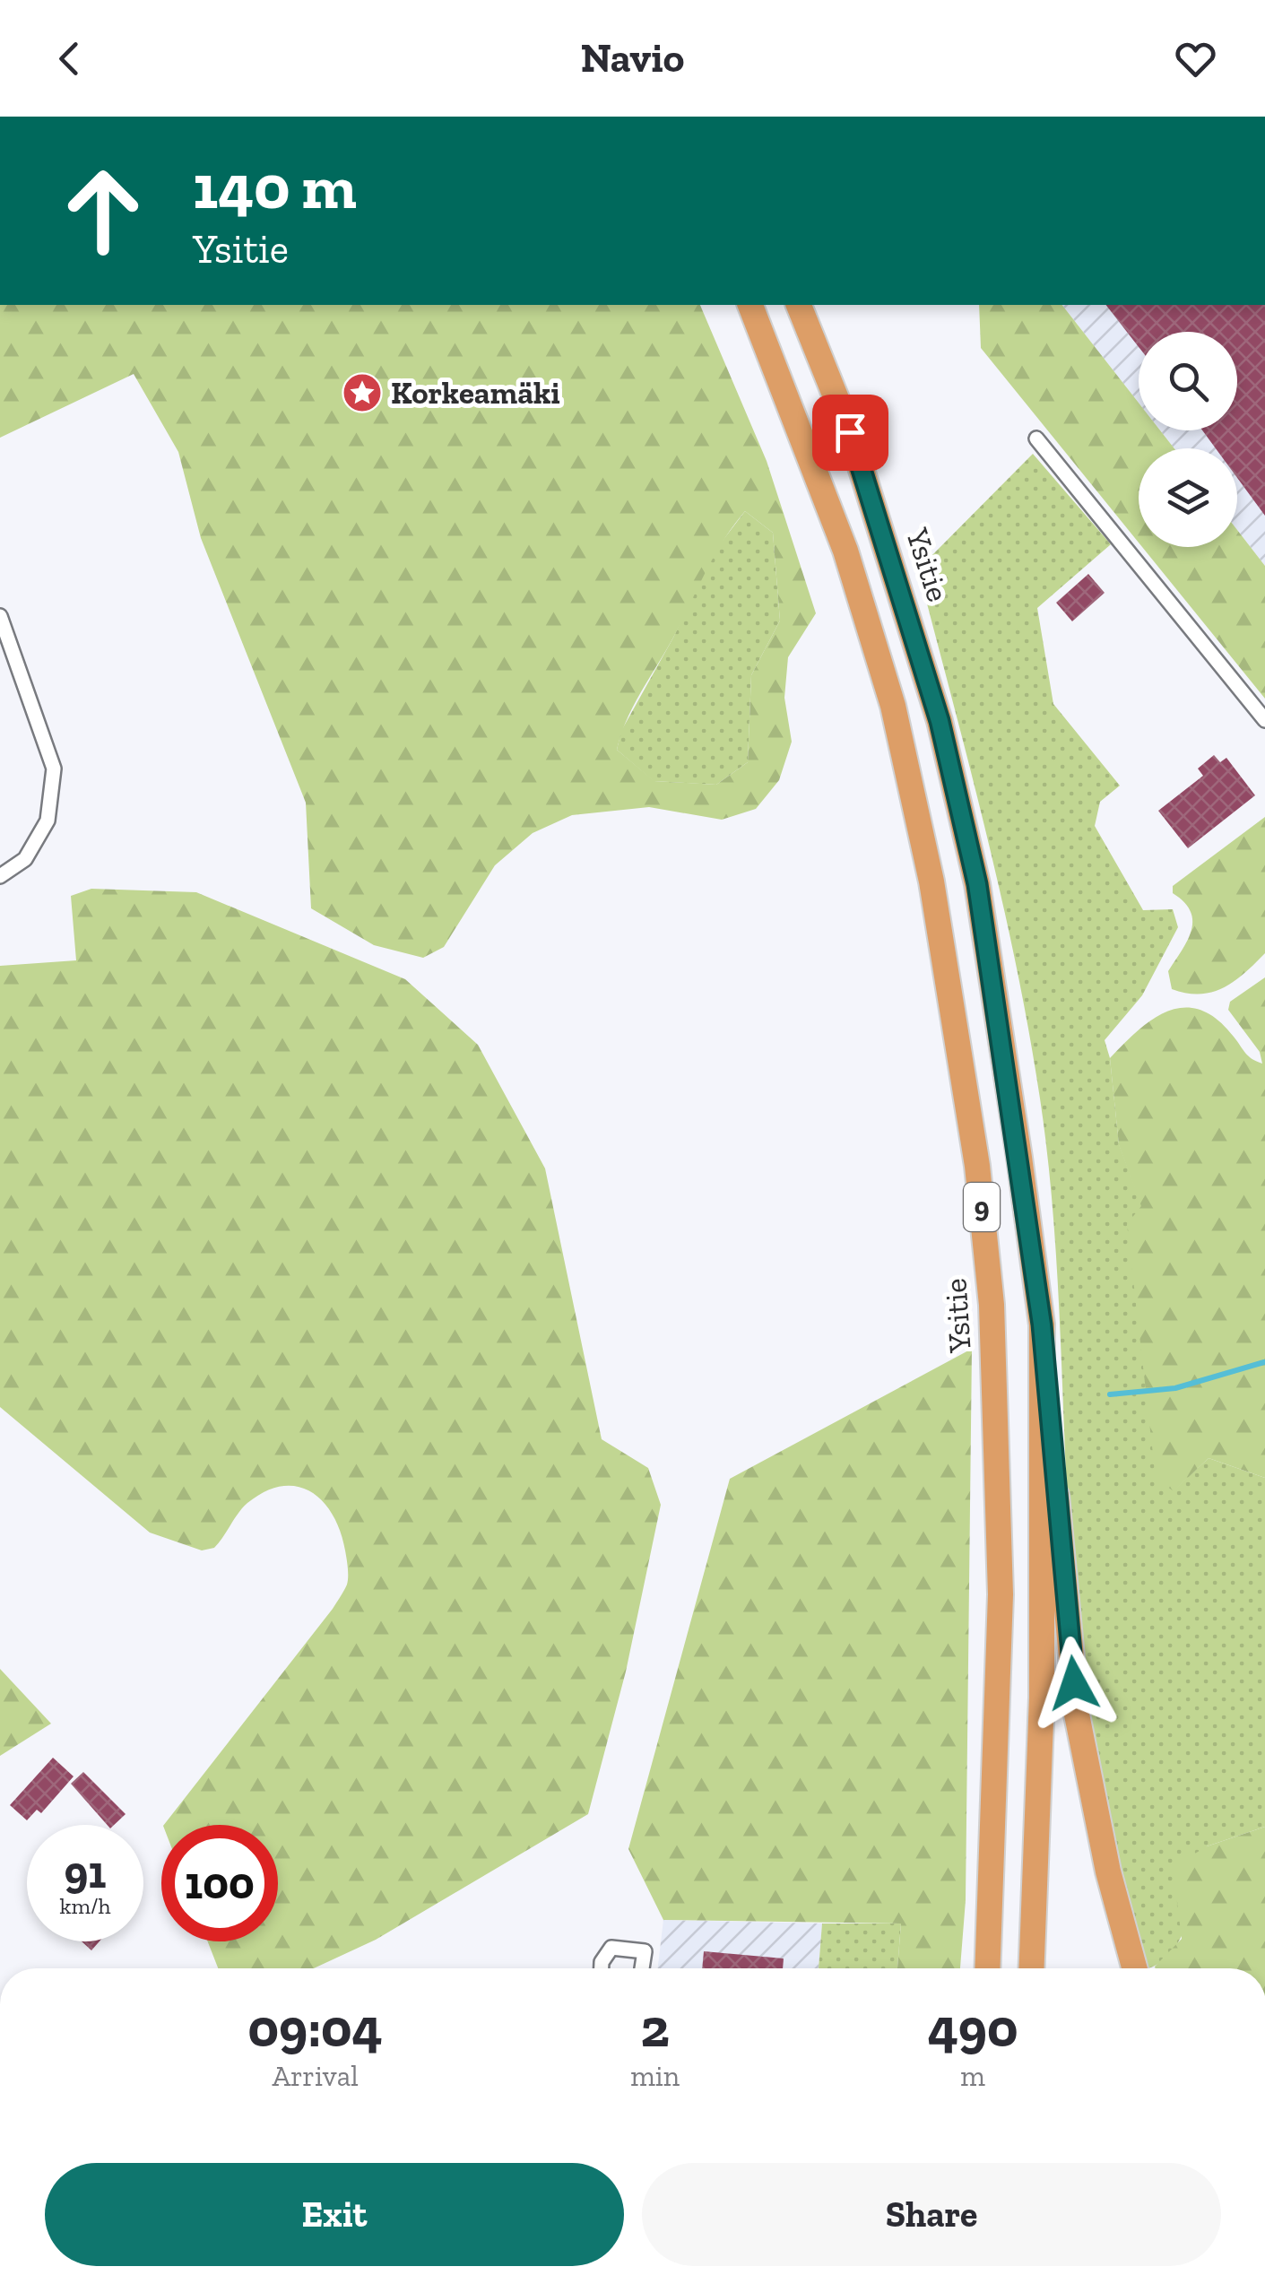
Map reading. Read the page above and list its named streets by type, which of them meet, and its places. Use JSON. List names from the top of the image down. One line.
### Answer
{"streets":{"highway":["Ysitie","9"]},"places":{"place":["Korkeamäki"]},"page":{"header":"Navio","turn":["140 m","Ysitie"],"speed":"91 km/h","limit":"100","eta":["09:04","Arrival","2","min","490","m"],"buttons":["Exit","Share"]}}
